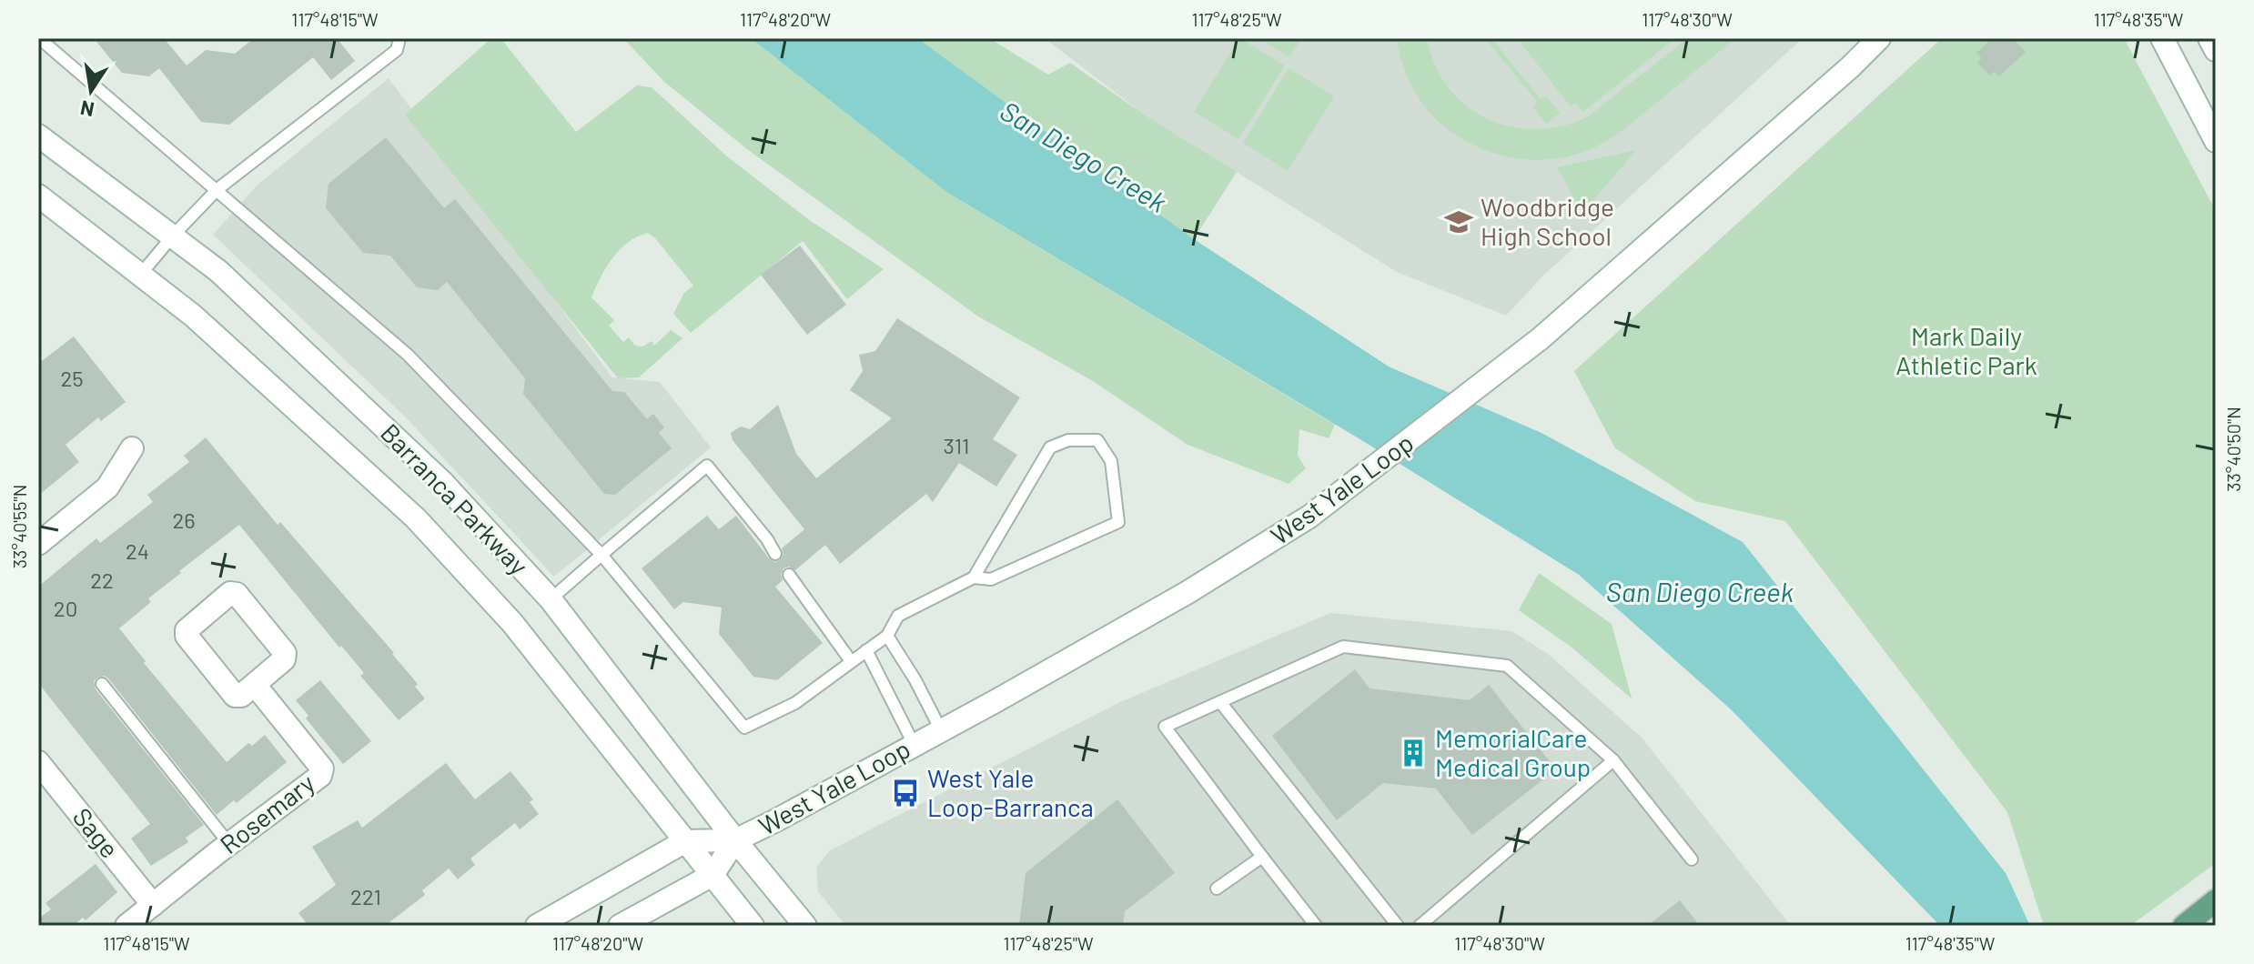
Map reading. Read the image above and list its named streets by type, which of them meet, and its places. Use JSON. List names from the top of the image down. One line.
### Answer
{"streets":{"main road":["West Yale Loop","Barranca Parkway","Rosemary","Sage"]},"crossings":[["West Yale Loop","Barranca Parkway"],["Rosemary","Sage"]],"water":["San Diego Creek"],"parks":["Mark Daily Athletic Park"],"places":{"school or university":["Woodbridge High School"],"building":["MemorialCare Medical Group"],"bus stop":["West Yale Loop-Barranca"]},"house_numbers":["25","311","26","24","22","20","221"],"north":"bottom","coordinates":["117°48'15\"W","117°48'20\"W","117°48'25\"W","117°48'30\"W","117°48'35\"W","33°40'50\"N","33°40'55\"N"]}
